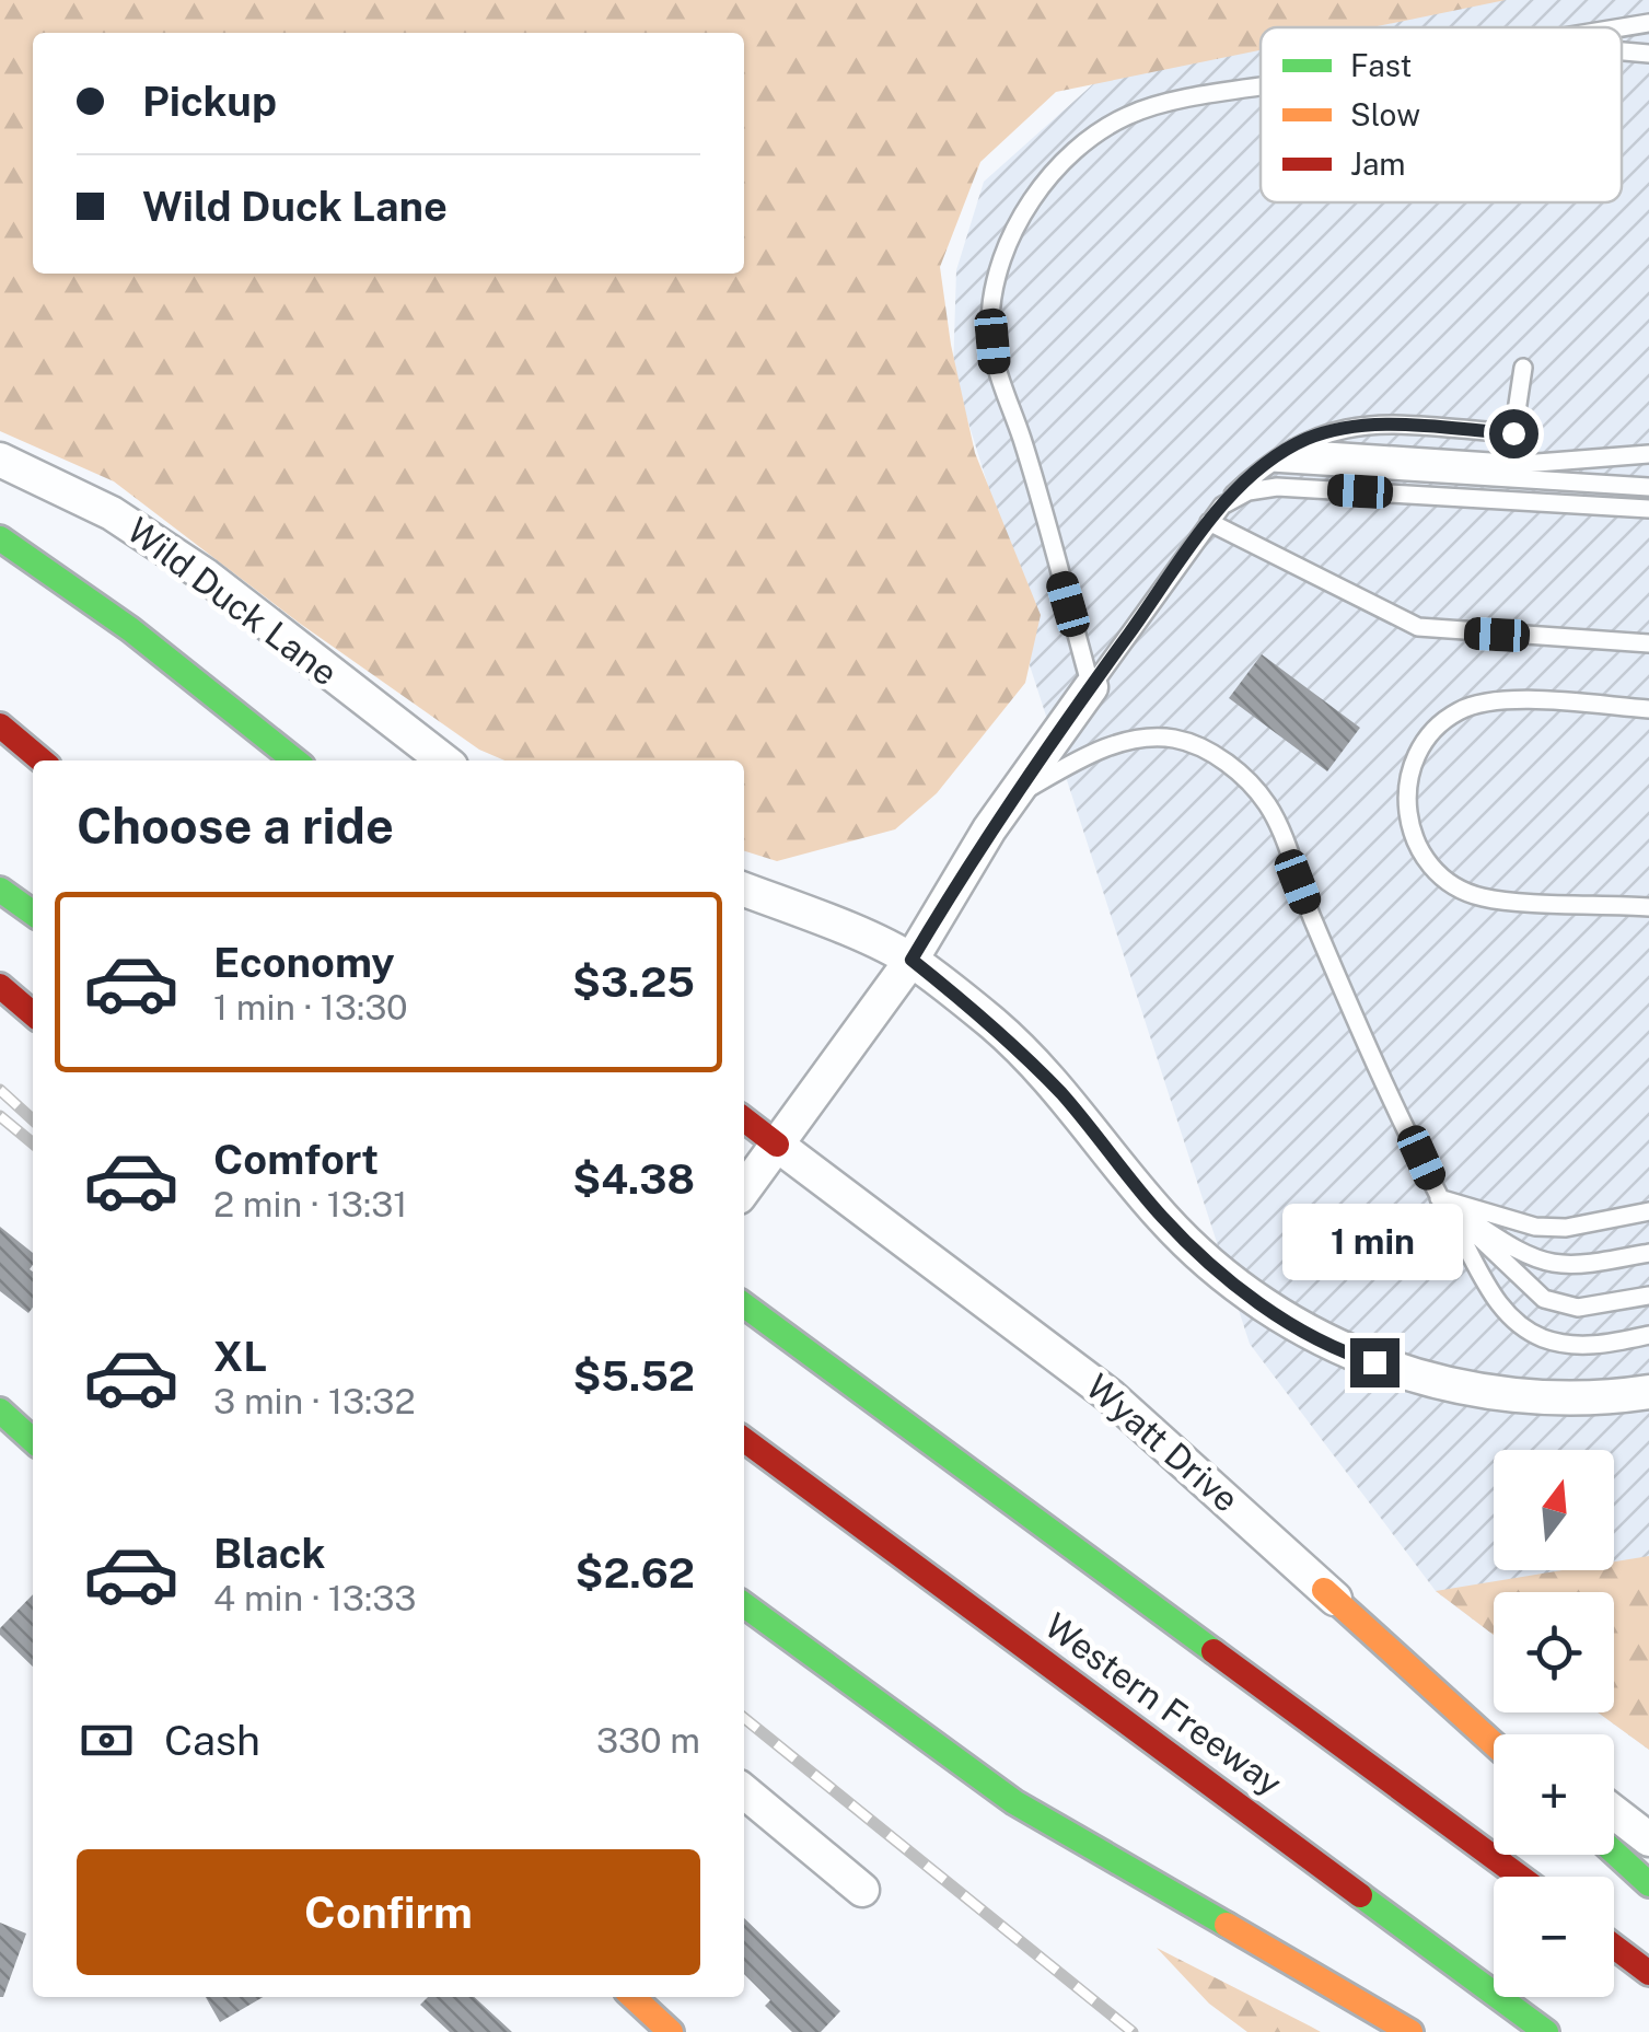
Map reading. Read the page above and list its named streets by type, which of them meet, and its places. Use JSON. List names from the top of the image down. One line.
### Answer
{"streets":{"main road":["Western Freeway"],"street":["Wild Duck Lane","Wyatt Drive"]},"legend":["Fast","Slow","Jam"],"north":"top","page":{"banner":["Pickup","Wild Duck Lane"],"heading":"Choose a ride","list":[{"name":"Economy","note":"1 min · 13:30","value":"$3.25"},{"name":"Comfort","note":"2 min · 13:31","value":"$4.38"},{"name":"XL","note":"3 min · 13:32","value":"$5.52"},{"name":"Black","note":"4 min · 13:33","value":"$2.62"}],"bubble":"1 min","map_buttons":["+","−"],"pay":["Cash","330 m"],"buttons":"Confirm"}}
